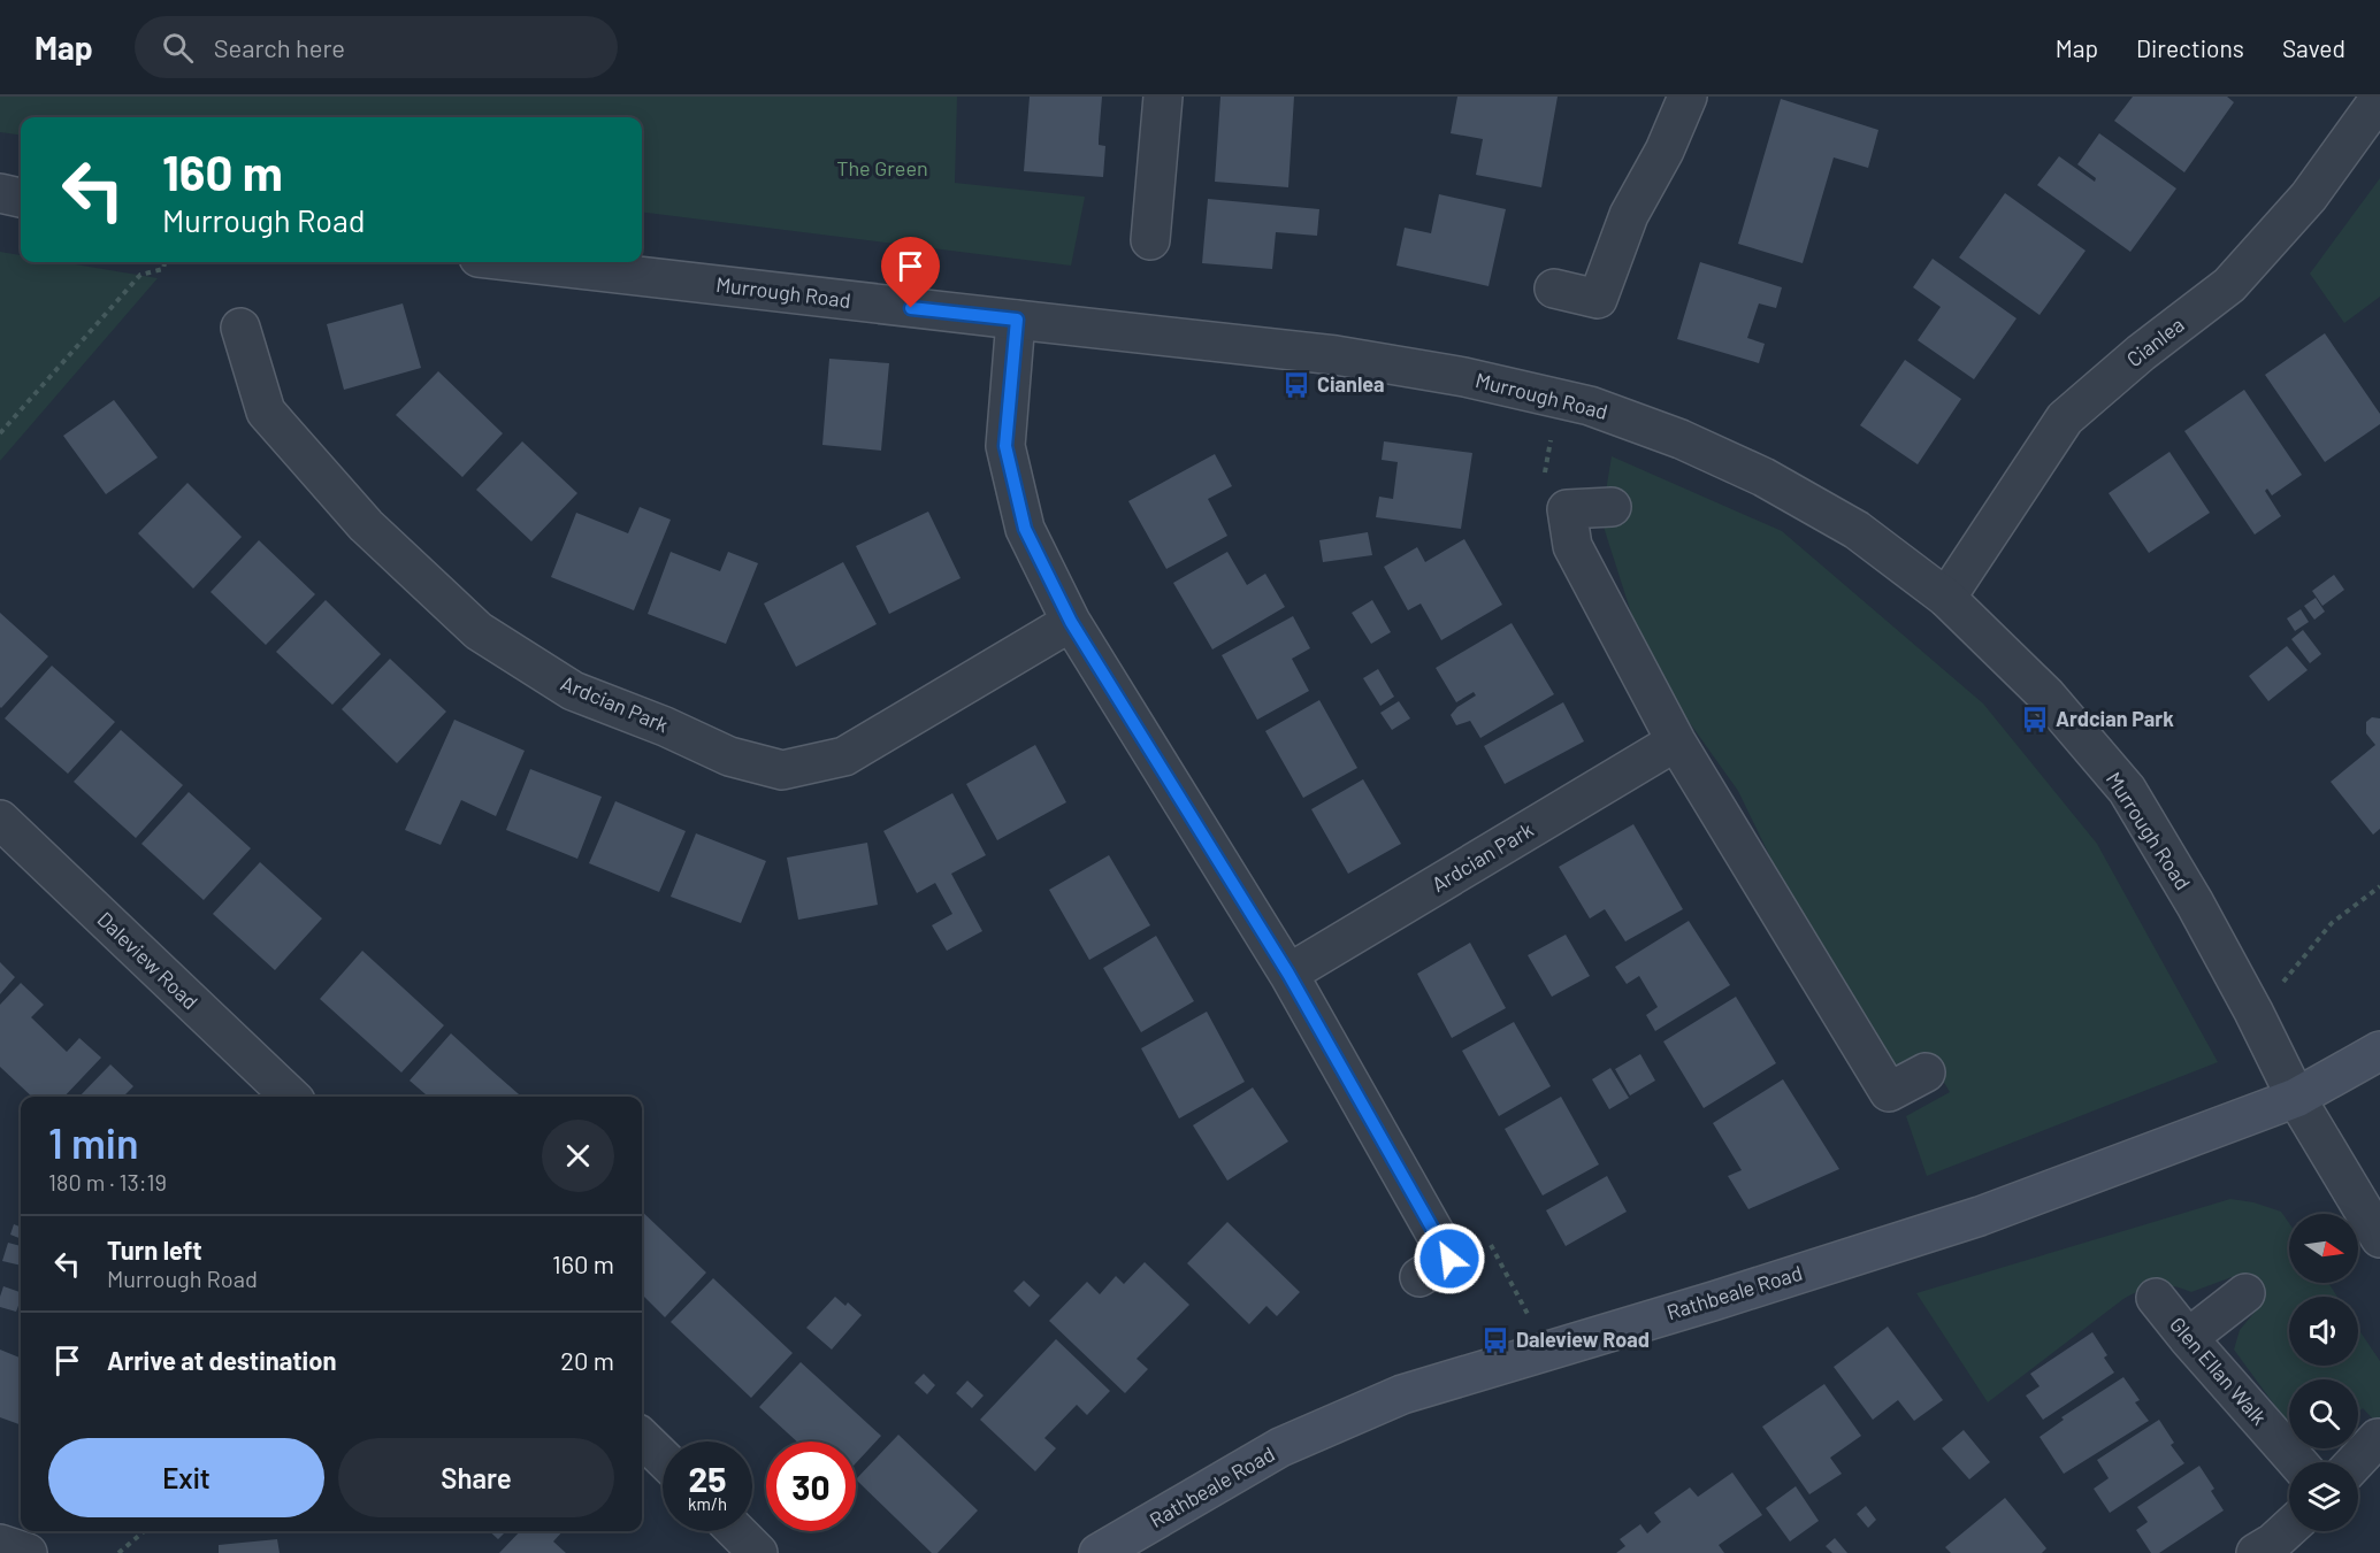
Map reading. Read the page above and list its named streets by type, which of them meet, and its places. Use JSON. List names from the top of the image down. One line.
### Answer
{"streets":{"main road":["Rathbeale Road"],"street":["Murrough Road","Cianlea","Ardcian Park","Daleview Road","Glen Ellan Walk"]},"crossings":[["Murrough Road","Cianlea"],["Murrough Road","Rathbeale Road"]],"parks":["The Green"],"places":{"bus stop":["Cianlea","Ardcian Park","Daleview Road"]},"north":"right","page":{"header":"Map","search":"Search here","nav":["Map","Directions","Saved"],"turn":["160 m","Murrough Road"],"heading":["1 min","180 m · 13:19"],"list":[{"name":"Turn left","note":"Murrough Road","value":"160 m"},{"name":"Arrive at destination","value":"20 m"}],"buttons":["Exit","Share"],"speed":"25 km/h","limit":"30"}}
